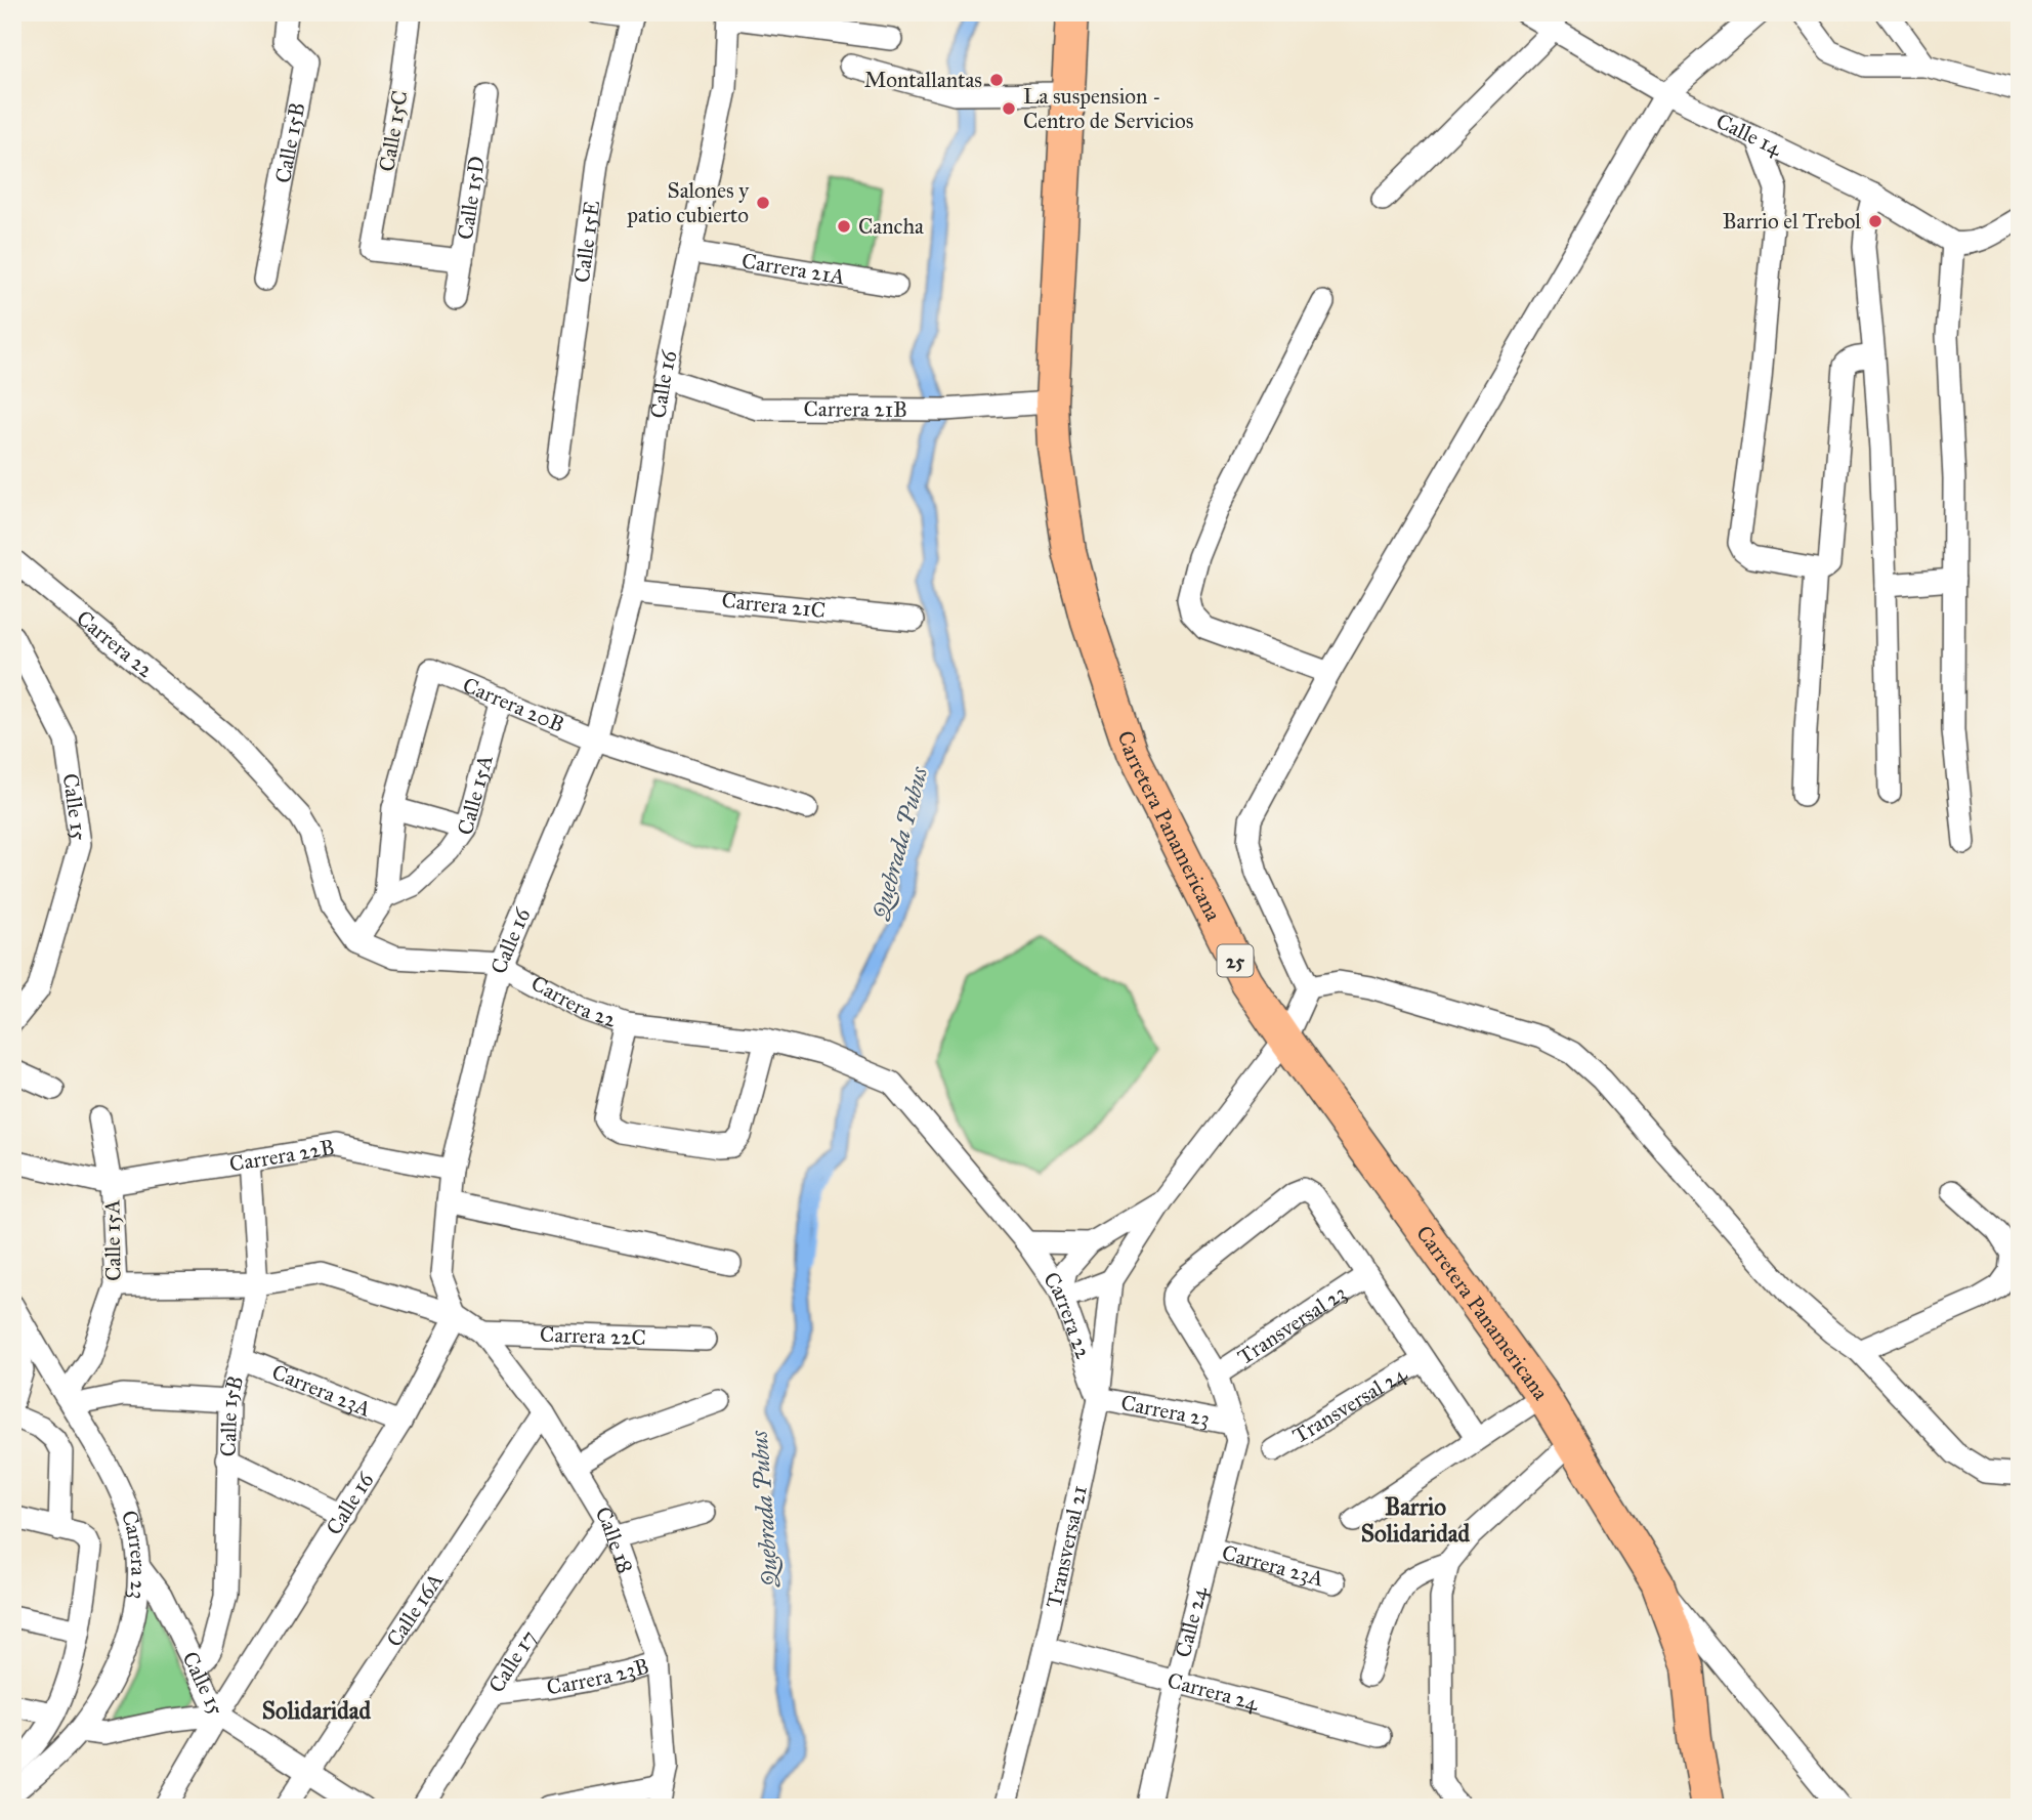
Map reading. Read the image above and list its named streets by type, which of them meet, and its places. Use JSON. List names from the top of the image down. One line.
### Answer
{"streets":{"highway":["Carretera Panamericana","25"],"street":["Calle 15C","Calle 14","Calle 15B","Calle 15D","Calle 15E","Carrera 21A","Calle 16","Carrera 21B","Carrera 21C","Carrera 22","Carrera 20B","Calle 15A","Calle 15","Carrera 22B","Transversal 23","Carrera 22C","Carrera 23A","Transversal 24","Carrera 23","Calle 18","Transversal 21","Calle 16A","Calle 24","Calle 17","Carrera 23B","Carrera 24"]},"crossings":[["Calle 15C","Calle 15D"],["Calle 15B","Calle 15"],["Calle 15B","Carrera 22B"],["Calle 15B","Carrera 23A"],["Carrera 21A","Calle 16"],["Calle 16","Carrera 21B"],["Calle 16","Carrera 21C"],["Calle 16","Carrera 22"],["Calle 16","Carrera 20B"],["Calle 16","Calle 15"],["Calle 16","Carrera 22B"],["Calle 16","Carrera 23A"],["Calle 16","Calle 18"],["Carrera 21B","Carretera Panamericana"],["Carrera 22","Carrera 23"],["Carrera 22","Transversal 21"],["Carrera 20B","Calle 15A"],["Calle 15A","Carrera 22B"],["Calle 15A","Carrera 23"],["Calle 15","Carrera 23"],["Carretera Panamericana","Transversal 21"],["Carrera 22C","Calle 18"],["Carrera 23A","Calle 24"],["Carrera 23","Transversal 21"],["Carrera 23","Calle 24"],["Calle 18","Calle 16A"],["Calle 18","Calle 17"],["Calle 18","Carrera 23B"],["Transversal 21","Carrera 24"],["Calle 24","Carrera 24"],["Calle 17","Carrera 23B"]],"districts":["Barrio Solidaridad","Solidaridad"],"water":["Quebrada Pubus"],"places":["Montallantas","La suspension - Centro de Servicios","Salones y patio cubierto","Barrio el Trebol","Cancha"]}
